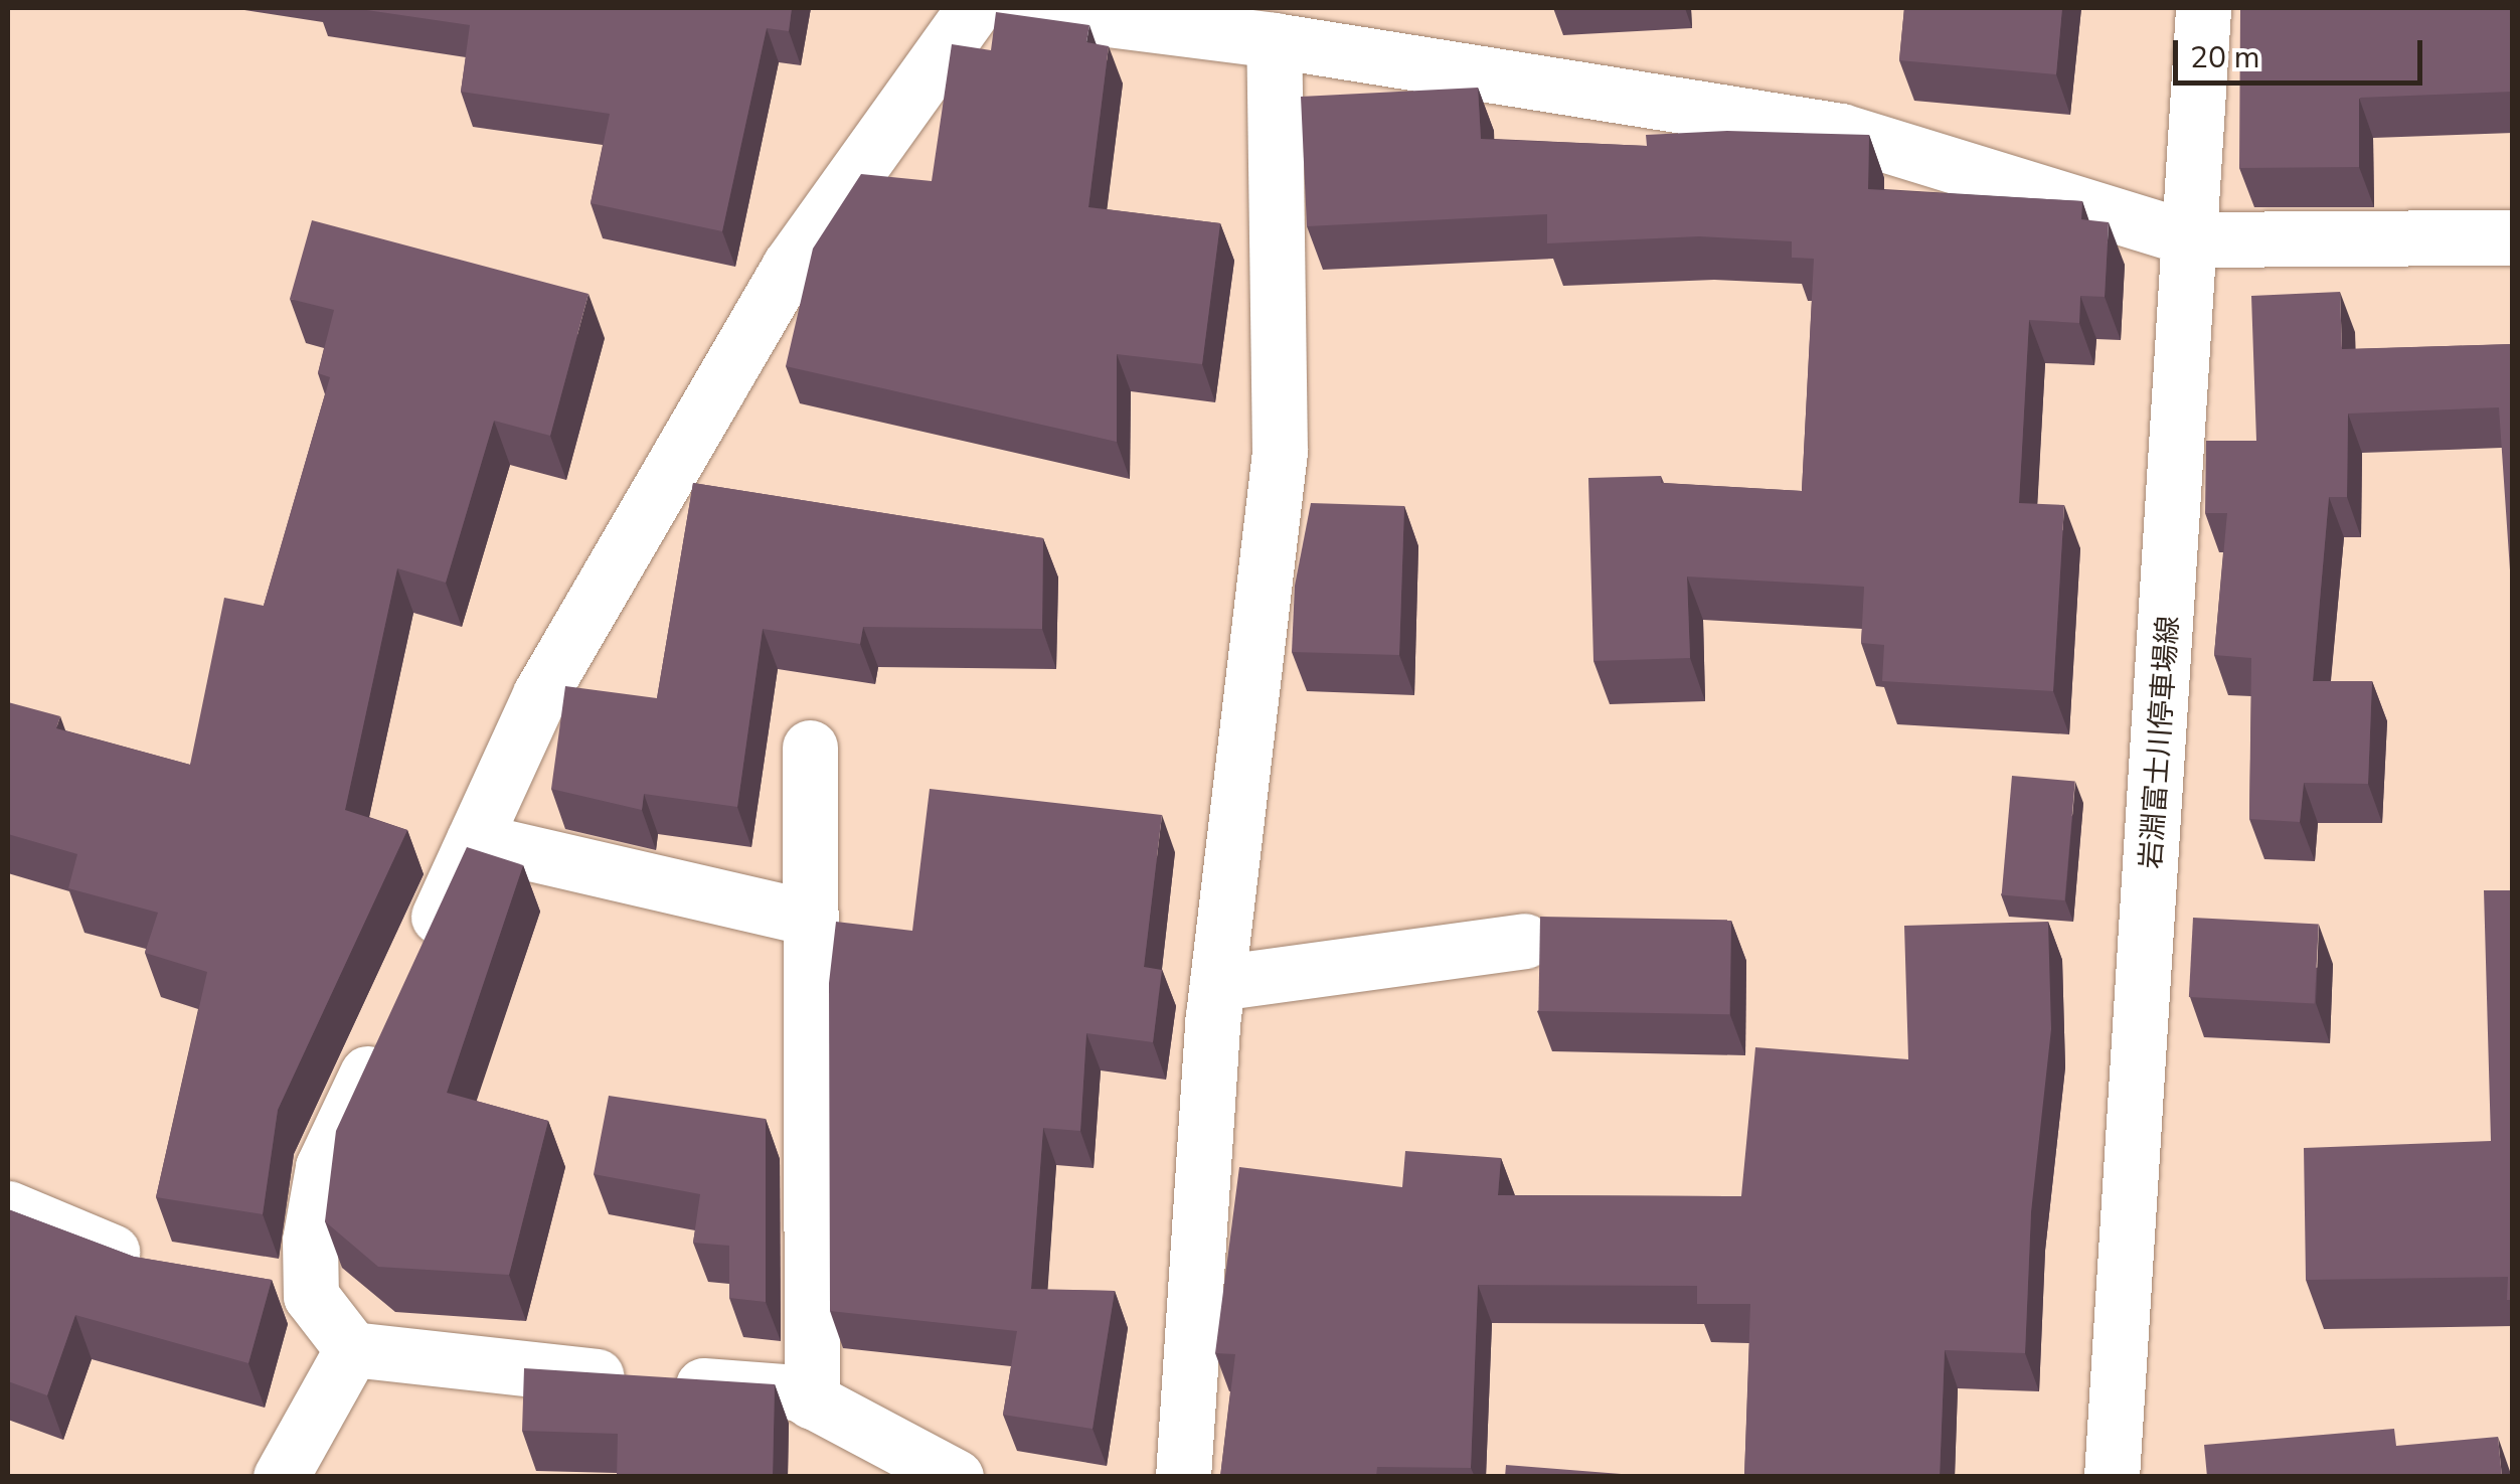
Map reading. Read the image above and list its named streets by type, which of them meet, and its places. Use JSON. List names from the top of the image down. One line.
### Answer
{"streets":{"street":["岩淵富士川停車場線"]},"scale_bar":"20 m"}
